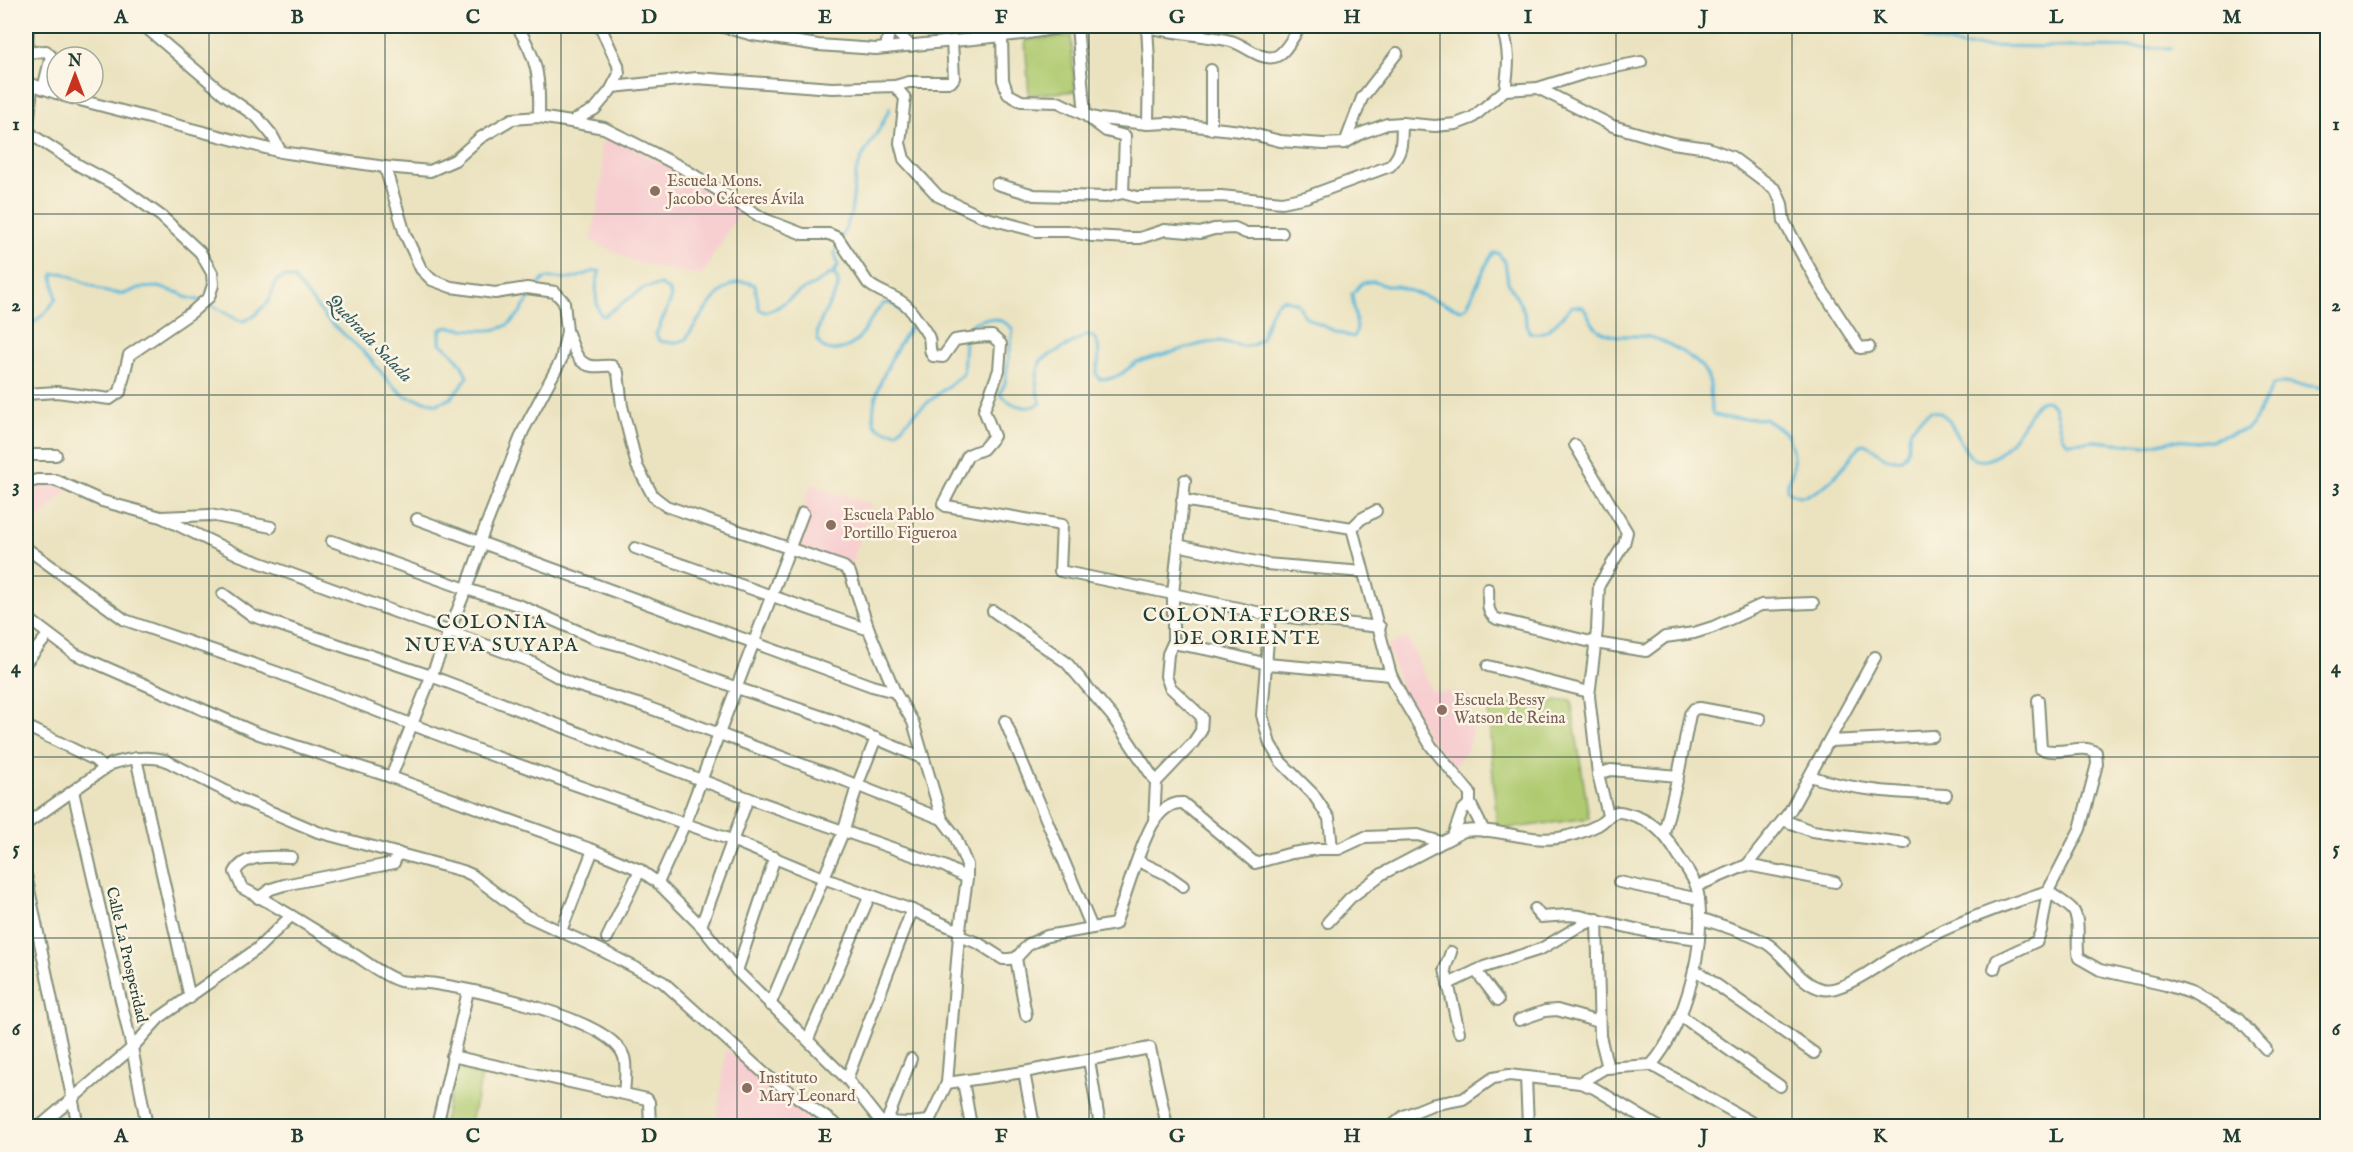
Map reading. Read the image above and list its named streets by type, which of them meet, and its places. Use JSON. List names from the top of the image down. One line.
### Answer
{"streets":{"street":["Calle La Prosperidad"]},"districts":["COLONIA FLORES DE ORIENTE","COLONIA NUEVA SUYAPA"],"water":["Quebrada Salada"],"places":["Escuela Mons. Jacobo Cáceres Ávila","Escuela Pablo Portillo Figueroa","Escuela Bessy Watson de Reina","Instituto Mary Leonard"],"north":"top","grid":{"columns":["A","B","C","D","E","F","G","H","I","J","K","L","M"],"rows":["1","2","3","4","5","6"]}}
